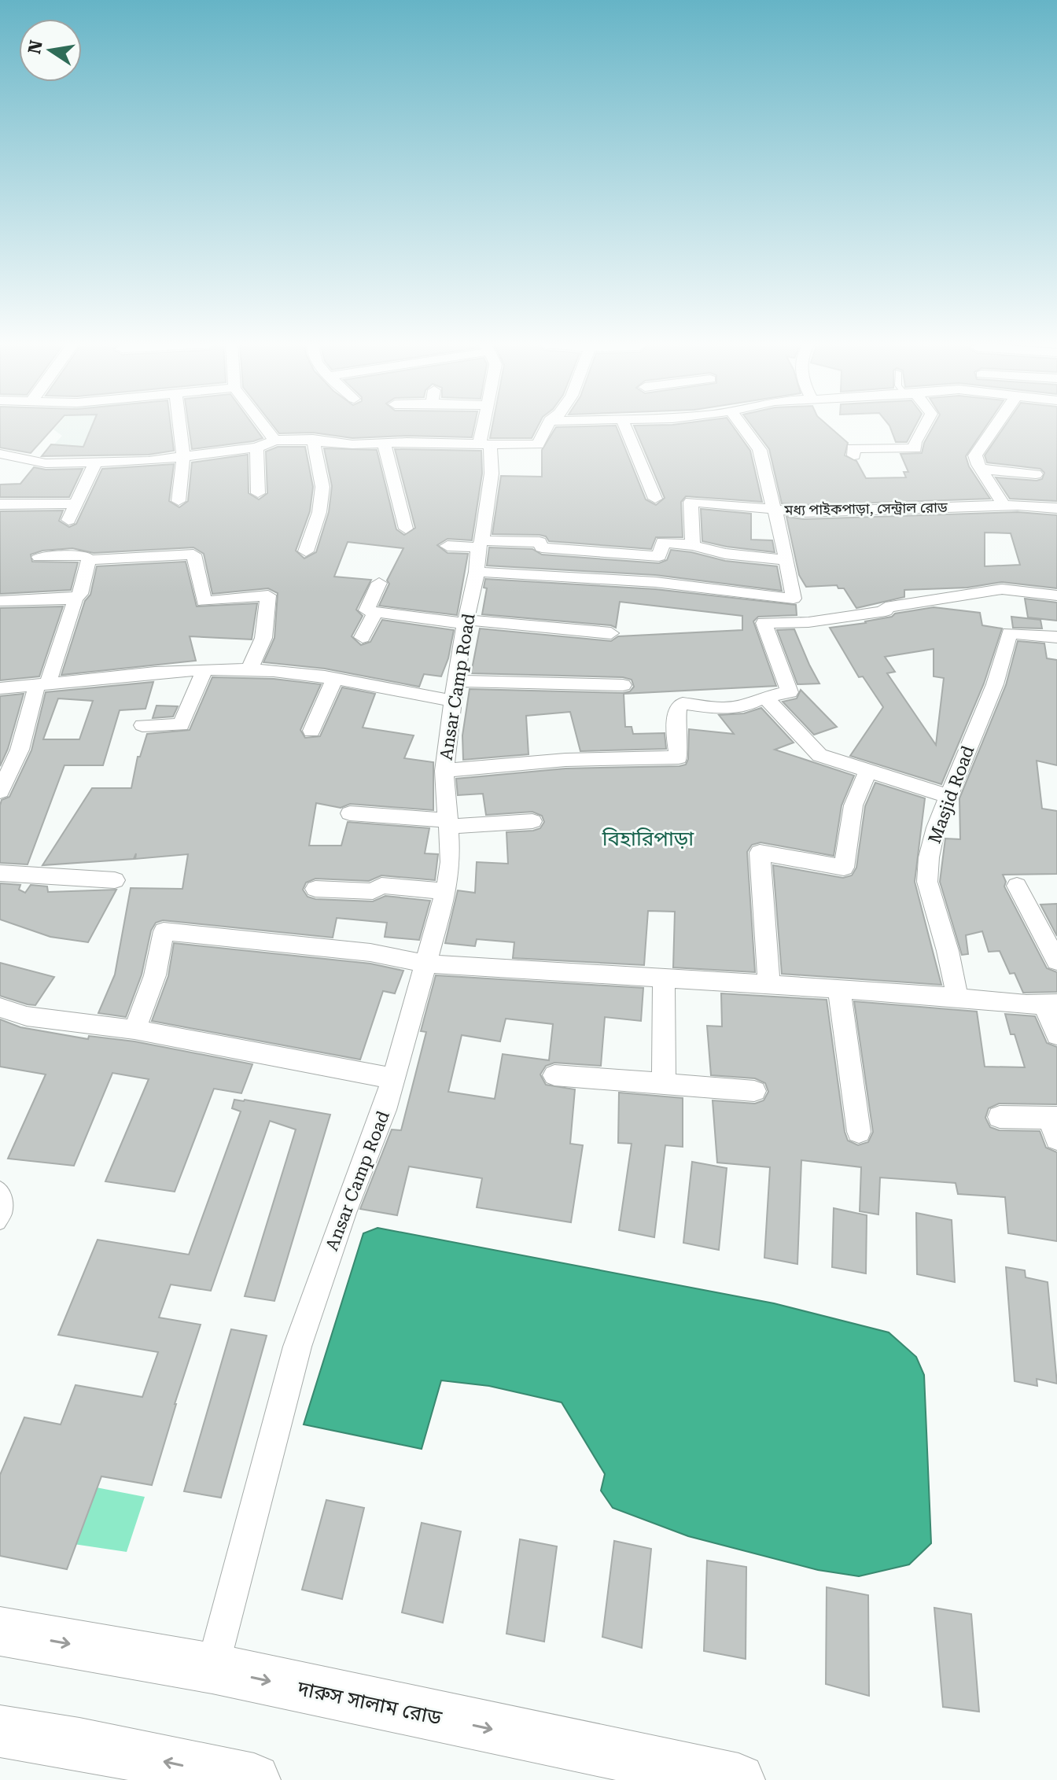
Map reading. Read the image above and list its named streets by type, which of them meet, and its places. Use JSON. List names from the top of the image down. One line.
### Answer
{"streets":{"main road":["দারুস সালাম রোড"],"street":["মধ্য পাইকপাড়া, সেন্ট্রাল রোড","Ansar Camp Road","Masjid Road"]},"crossings":[["Ansar Camp Road","দারুস সালাম রোড"]],"districts":["বিহারিপাড়া"],"north":"left"}
